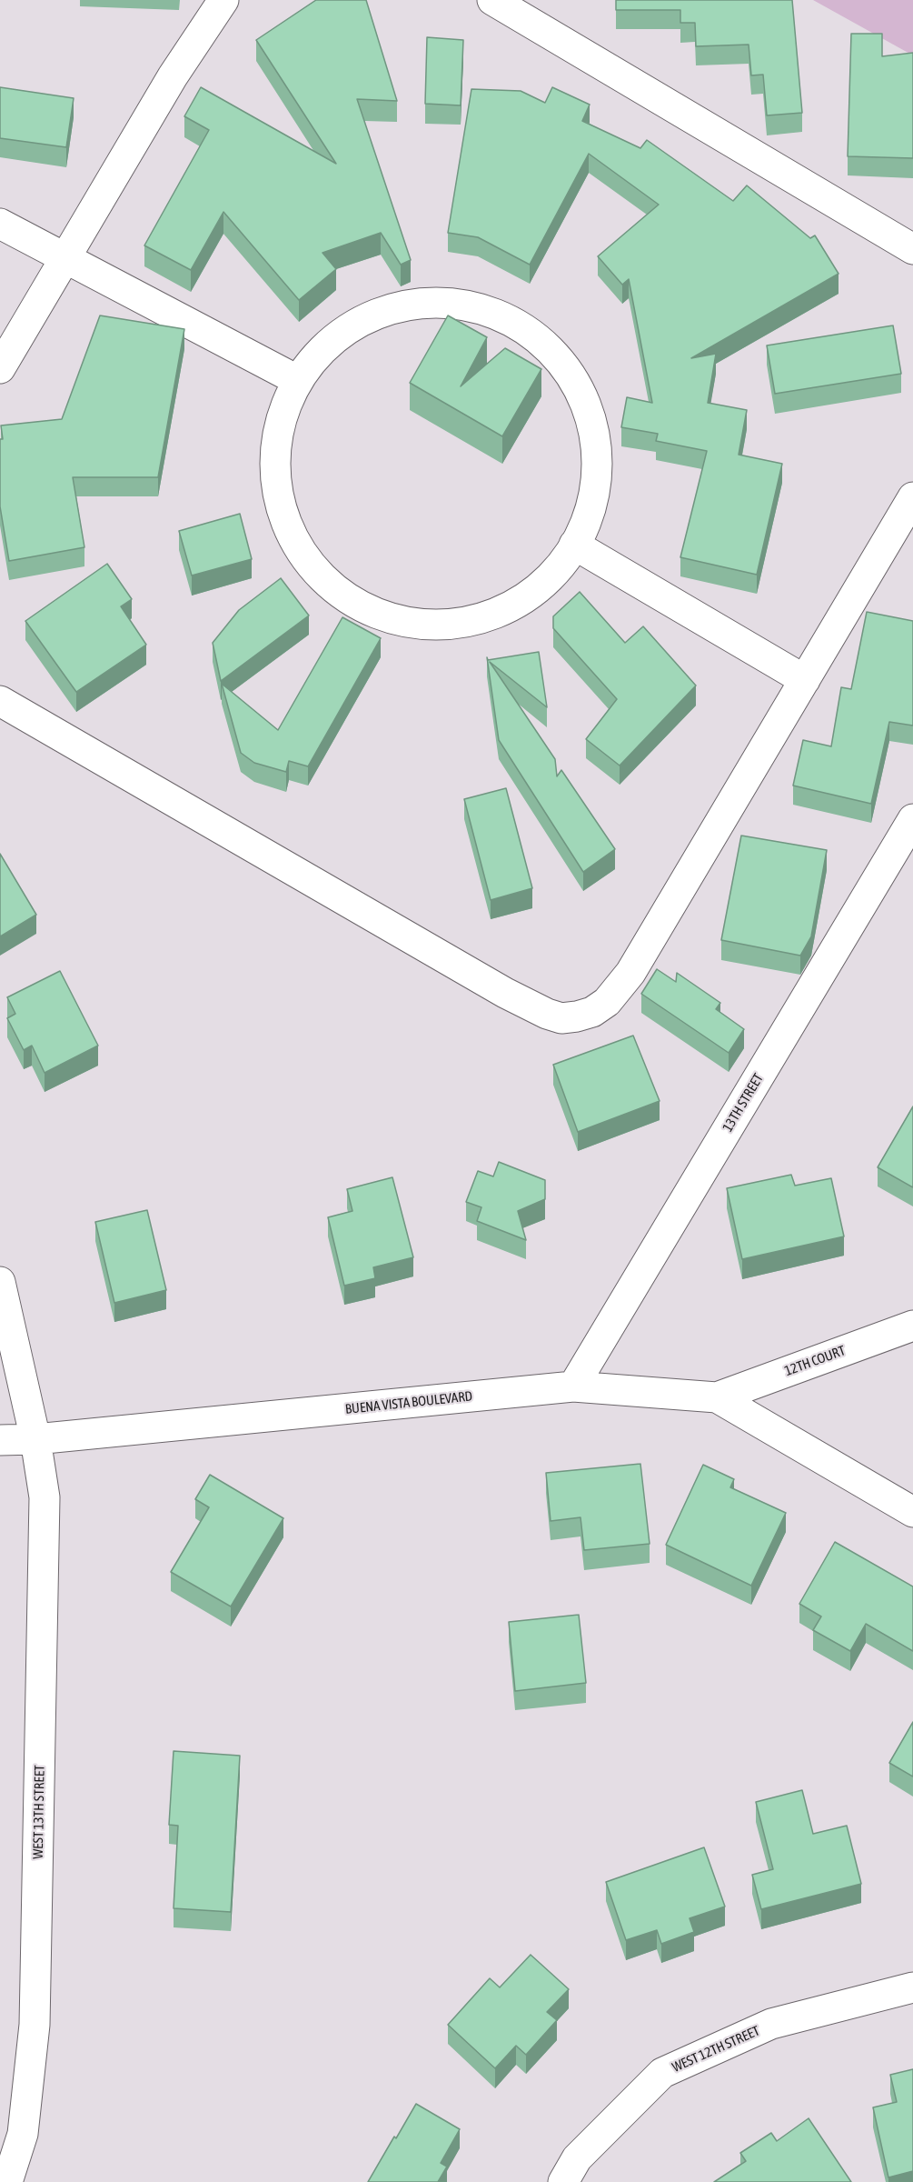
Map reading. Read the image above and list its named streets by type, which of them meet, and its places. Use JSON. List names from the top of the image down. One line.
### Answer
{"streets":{"street":["13TH STREET","12TH COURT","BUENA VISTA BOULEVARD","WEST 13TH STREET","WEST 12TH STREET"]},"crossings":[["13TH STREET","BUENA VISTA BOULEVARD"],["12TH COURT","BUENA VISTA BOULEVARD"],["BUENA VISTA BOULEVARD","WEST 13TH STREET"]]}
